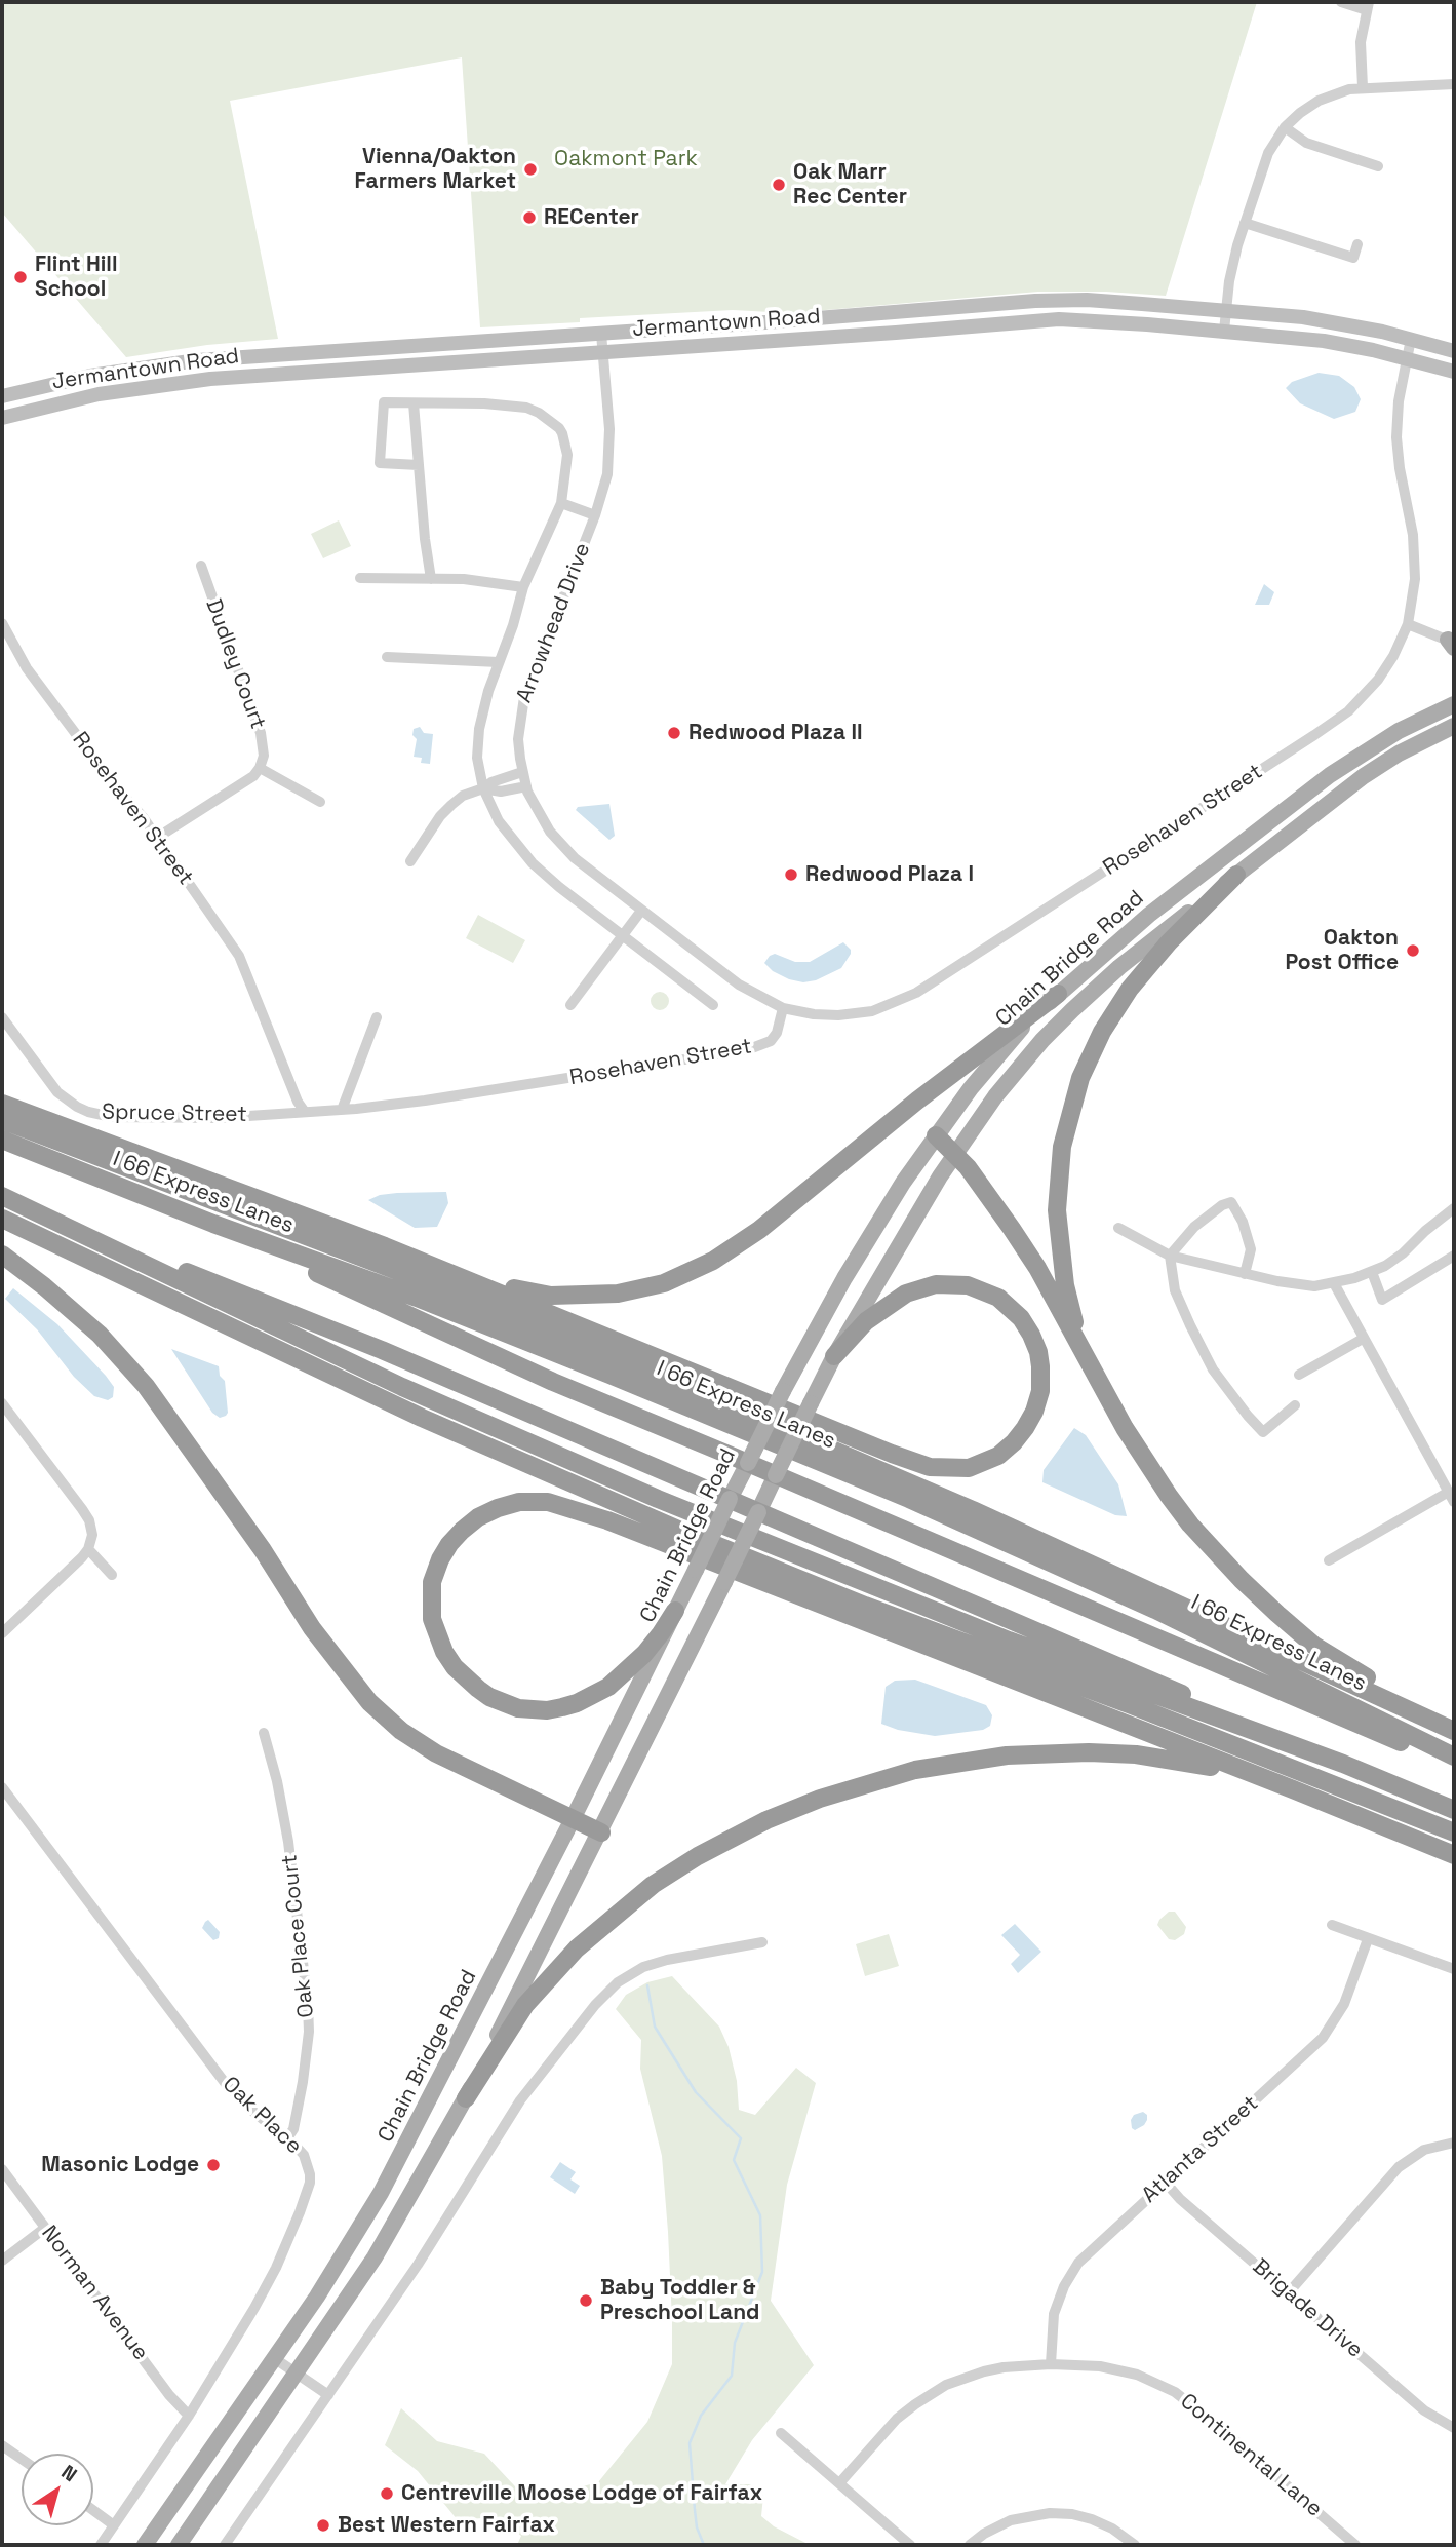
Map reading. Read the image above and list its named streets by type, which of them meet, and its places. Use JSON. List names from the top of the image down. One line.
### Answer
{"streets":{"highway":["I 66 Express Lanes"],"main road":["Jermantown Road","Chain Bridge Road"],"street":["Arrowhead Drive","Dudley Court","Rosehaven Street","Spruce Street","Oak Place Court","Oak Place","Atlanta Street","Norman Avenue","Brigade Drive","Continental Lane"]},"crossings":[["Jermantown Road","Arrowhead Drive"],["Jermantown Road","Rosehaven Street"],["Arrowhead Drive","Rosehaven Street"],["Rosehaven Street","Spruce Street"],["Oak Place Court","Oak Place"],["Oak Place","Norman Avenue"],["Atlanta Street","Brigade Drive"],["Atlanta Street","Continental Lane"]],"parks":["Oakmont Park"],"places":["Vienna/Oakton Farmers Market","Oak Marr Rec Center","RECenter","Flint Hill School","Redwood Plaza II","Redwood Plaza I","Oakton Post Office","Masonic Lodge","Baby Toddler & Preschool Land","Centreville Moose Lodge of Fairfax","Best Western Fairfax"],"north":"top right"}
